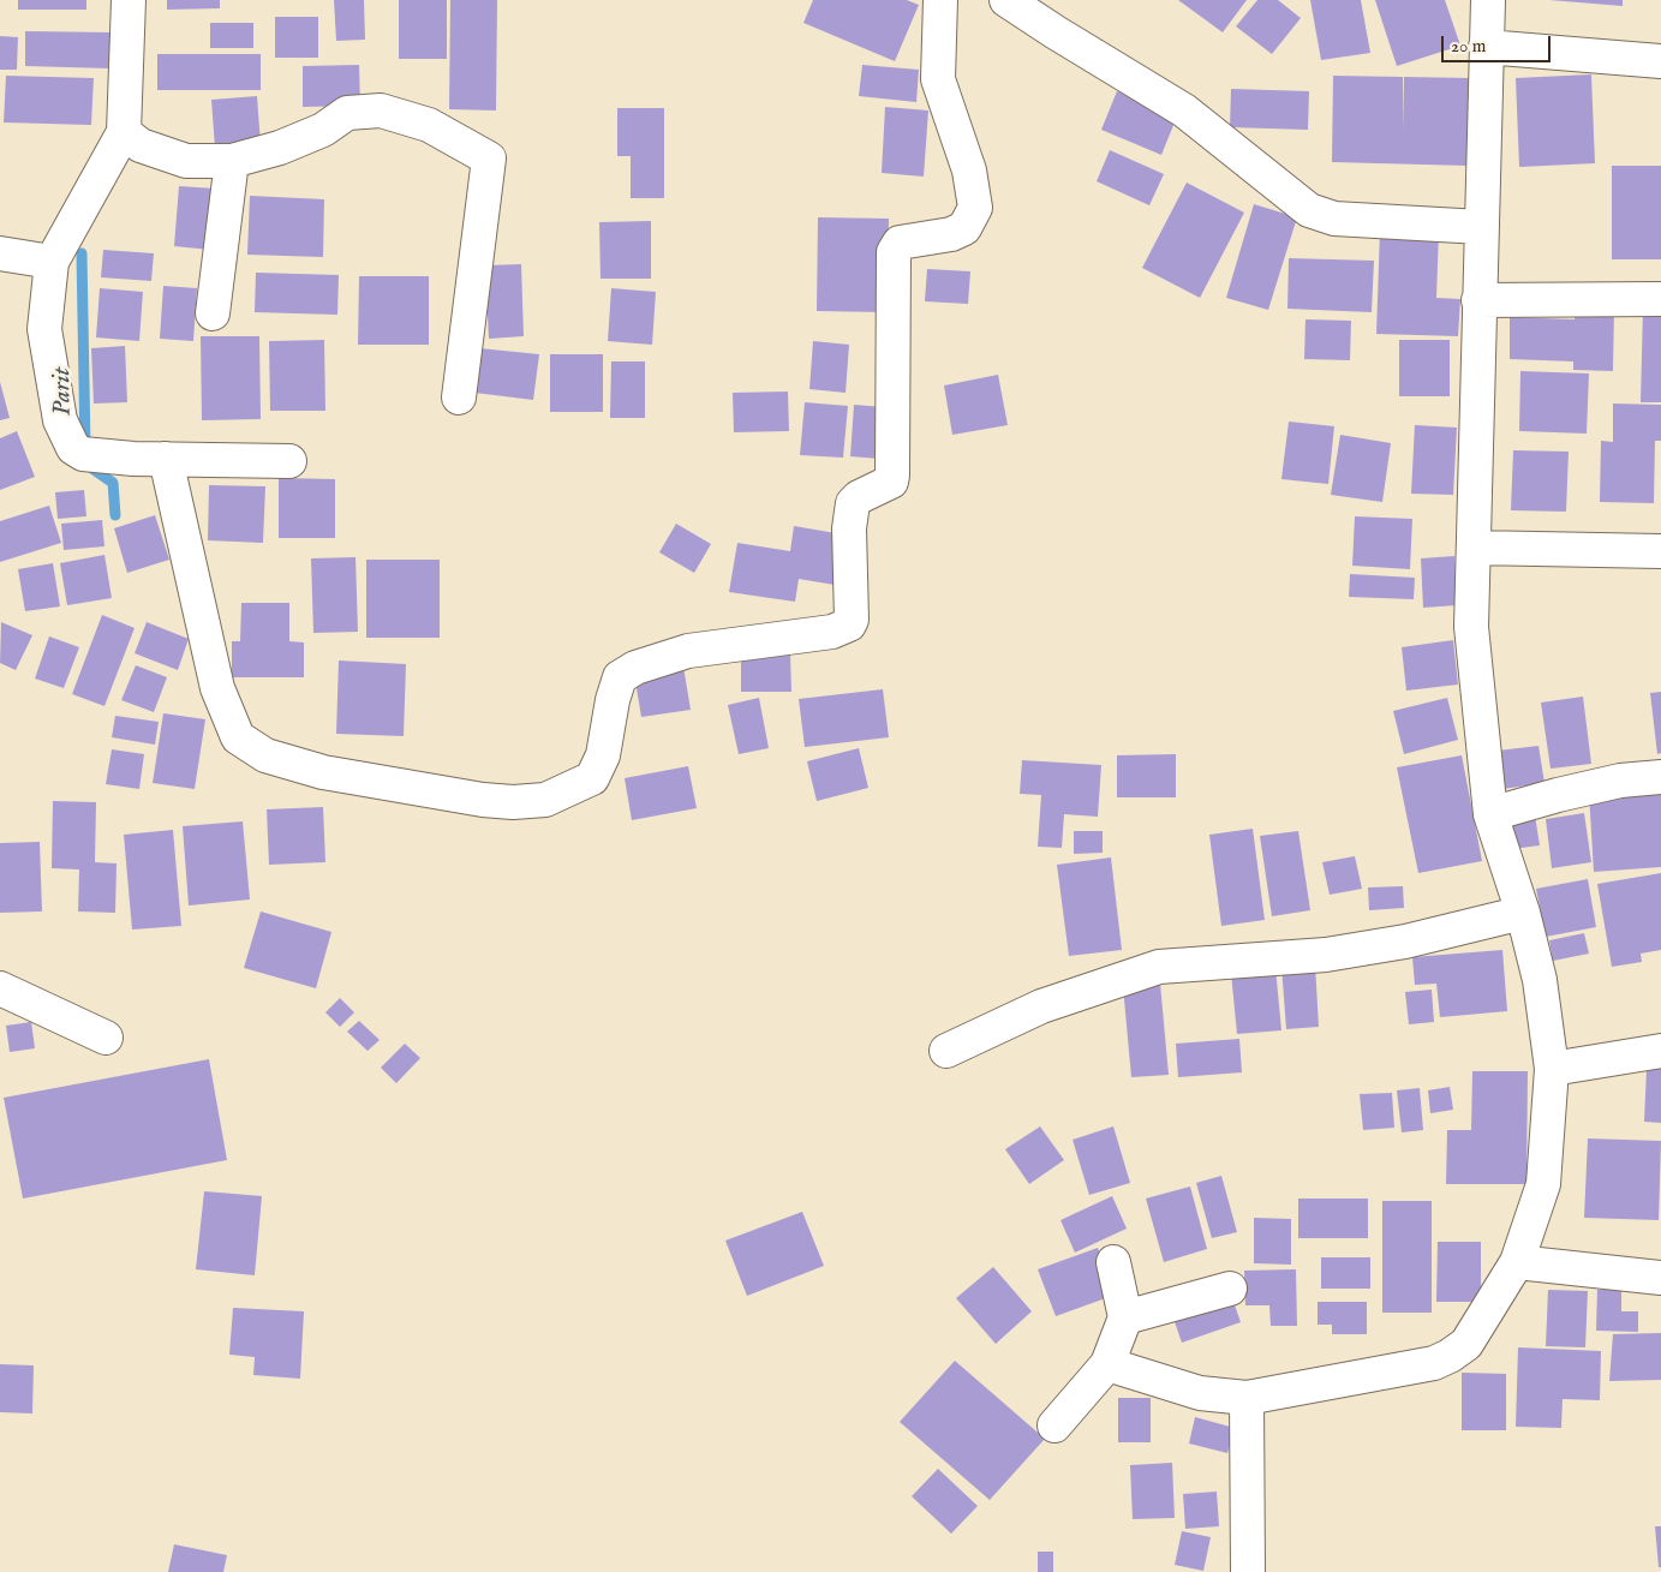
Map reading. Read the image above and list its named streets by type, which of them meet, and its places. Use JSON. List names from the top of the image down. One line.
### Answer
{"water":["Parit"],"scale_bar":"20 m"}
